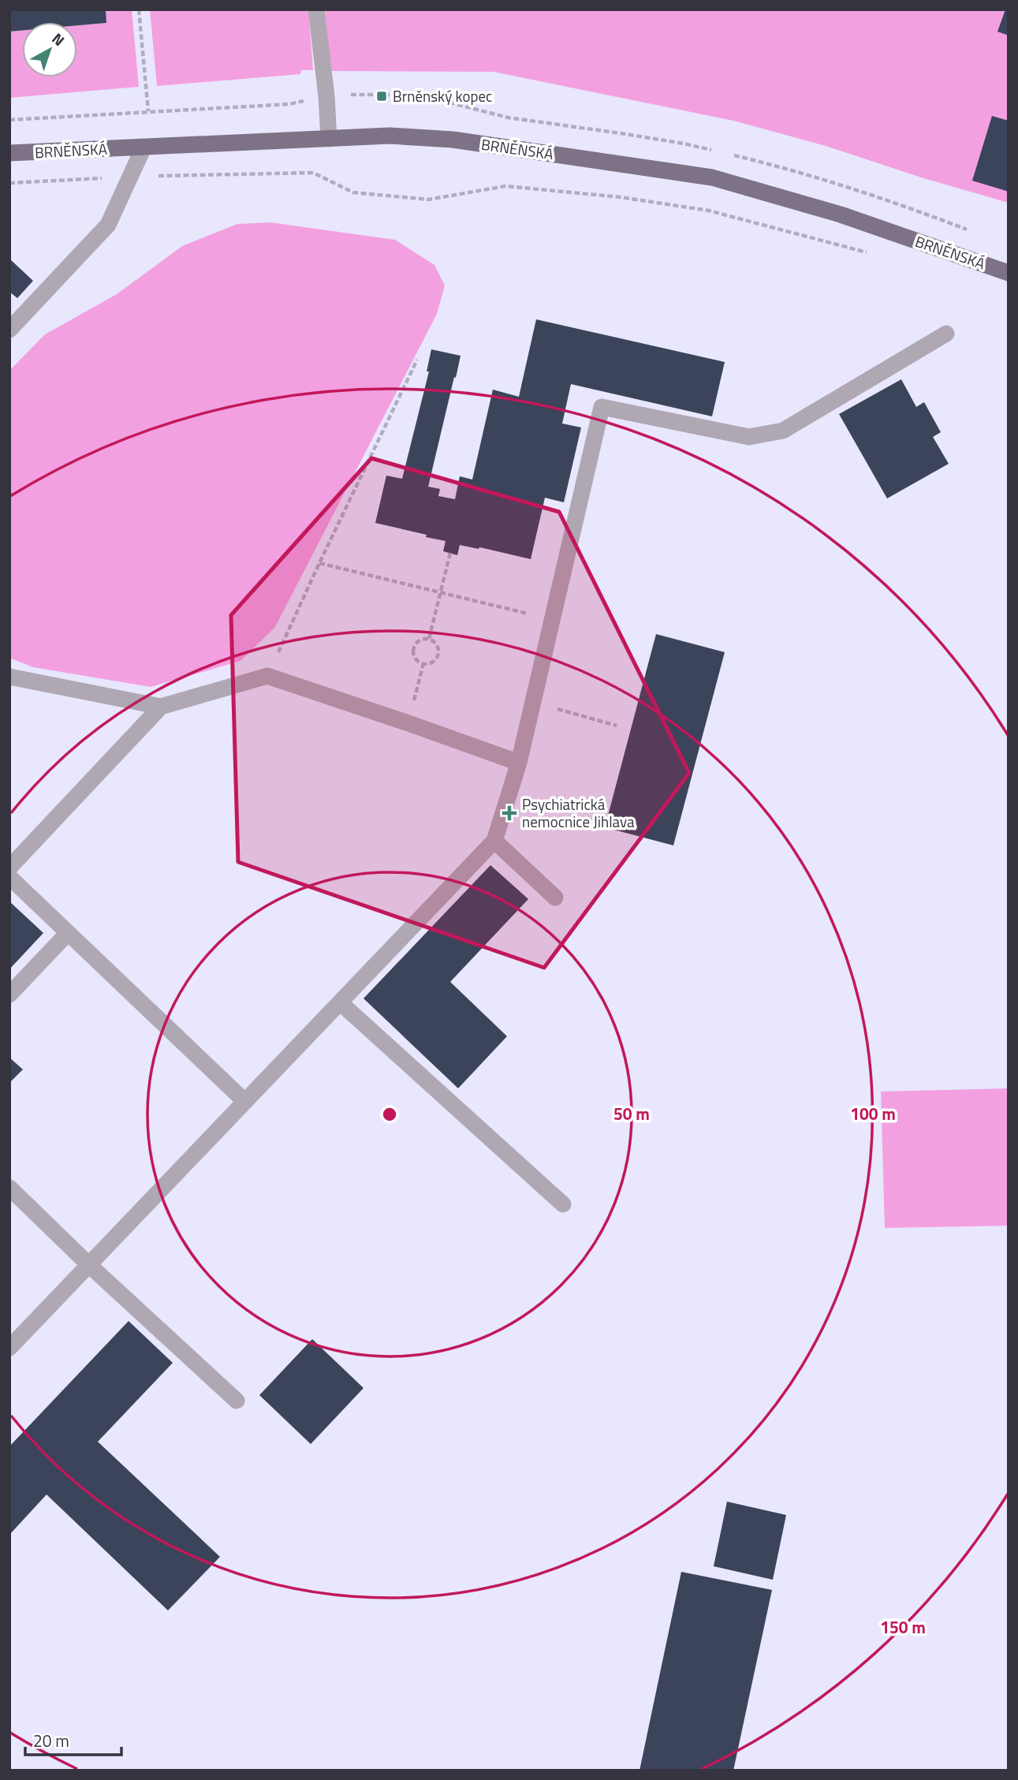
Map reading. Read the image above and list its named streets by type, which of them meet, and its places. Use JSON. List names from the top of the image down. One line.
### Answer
{"streets":{"main road":["BRNĚNSKÁ"]},"places":{"transit":["Brněnský kopec"],"health":["Psychiatrická nemocnice Jihlava"]},"scale_bar":"20 m","north":"top right","rings":["50 m","100 m","150 m"]}
